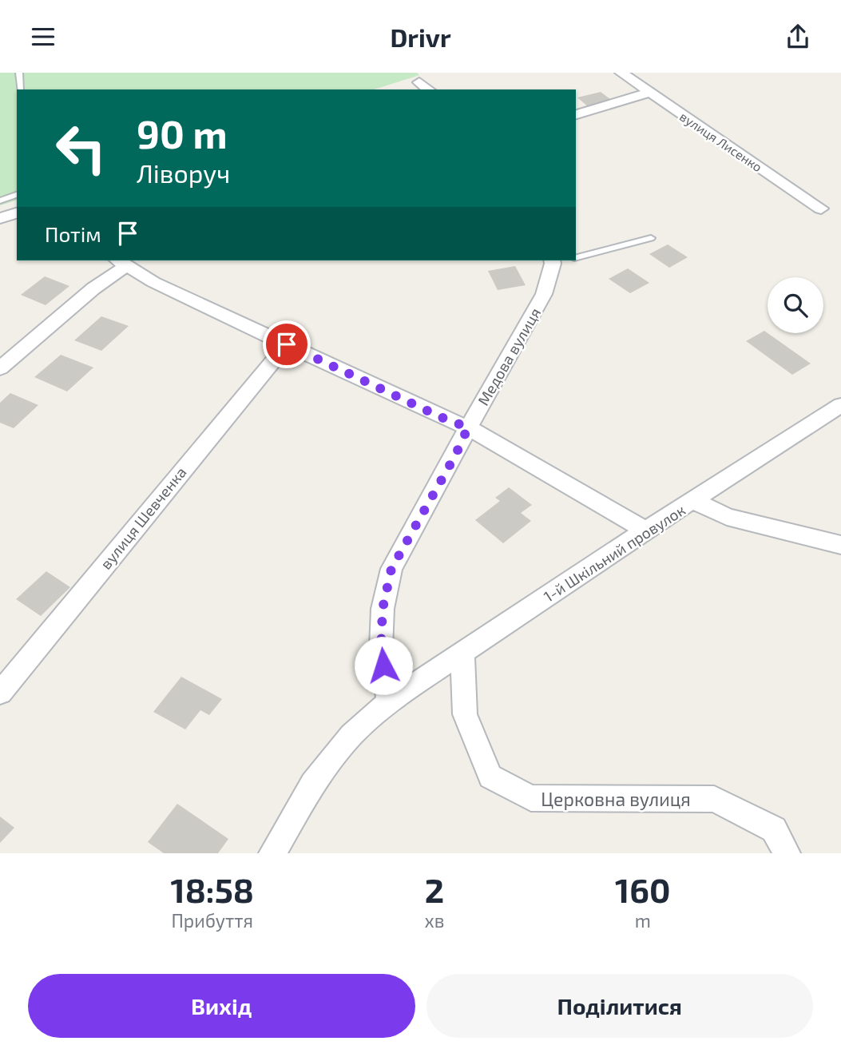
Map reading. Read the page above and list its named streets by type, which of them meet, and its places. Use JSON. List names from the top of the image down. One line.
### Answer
{"streets":{"street":["вулиця Лисенко","Медова вулиця","вулиця Шевченка","1-й Шкільний провулок","Церковна вулиця"]},"crossings":[["Медова вулиця","1-й Шкільний провулок"],["1-й Шкільний провулок","Церковна вулиця"]],"page":{"header":"Drivr","turn":["90 m","Ліворуч"],"then":"Потім","eta":["18:58","Прибуття","2","хв","160","m"],"buttons":["Вихід","Поділитися"]}}
